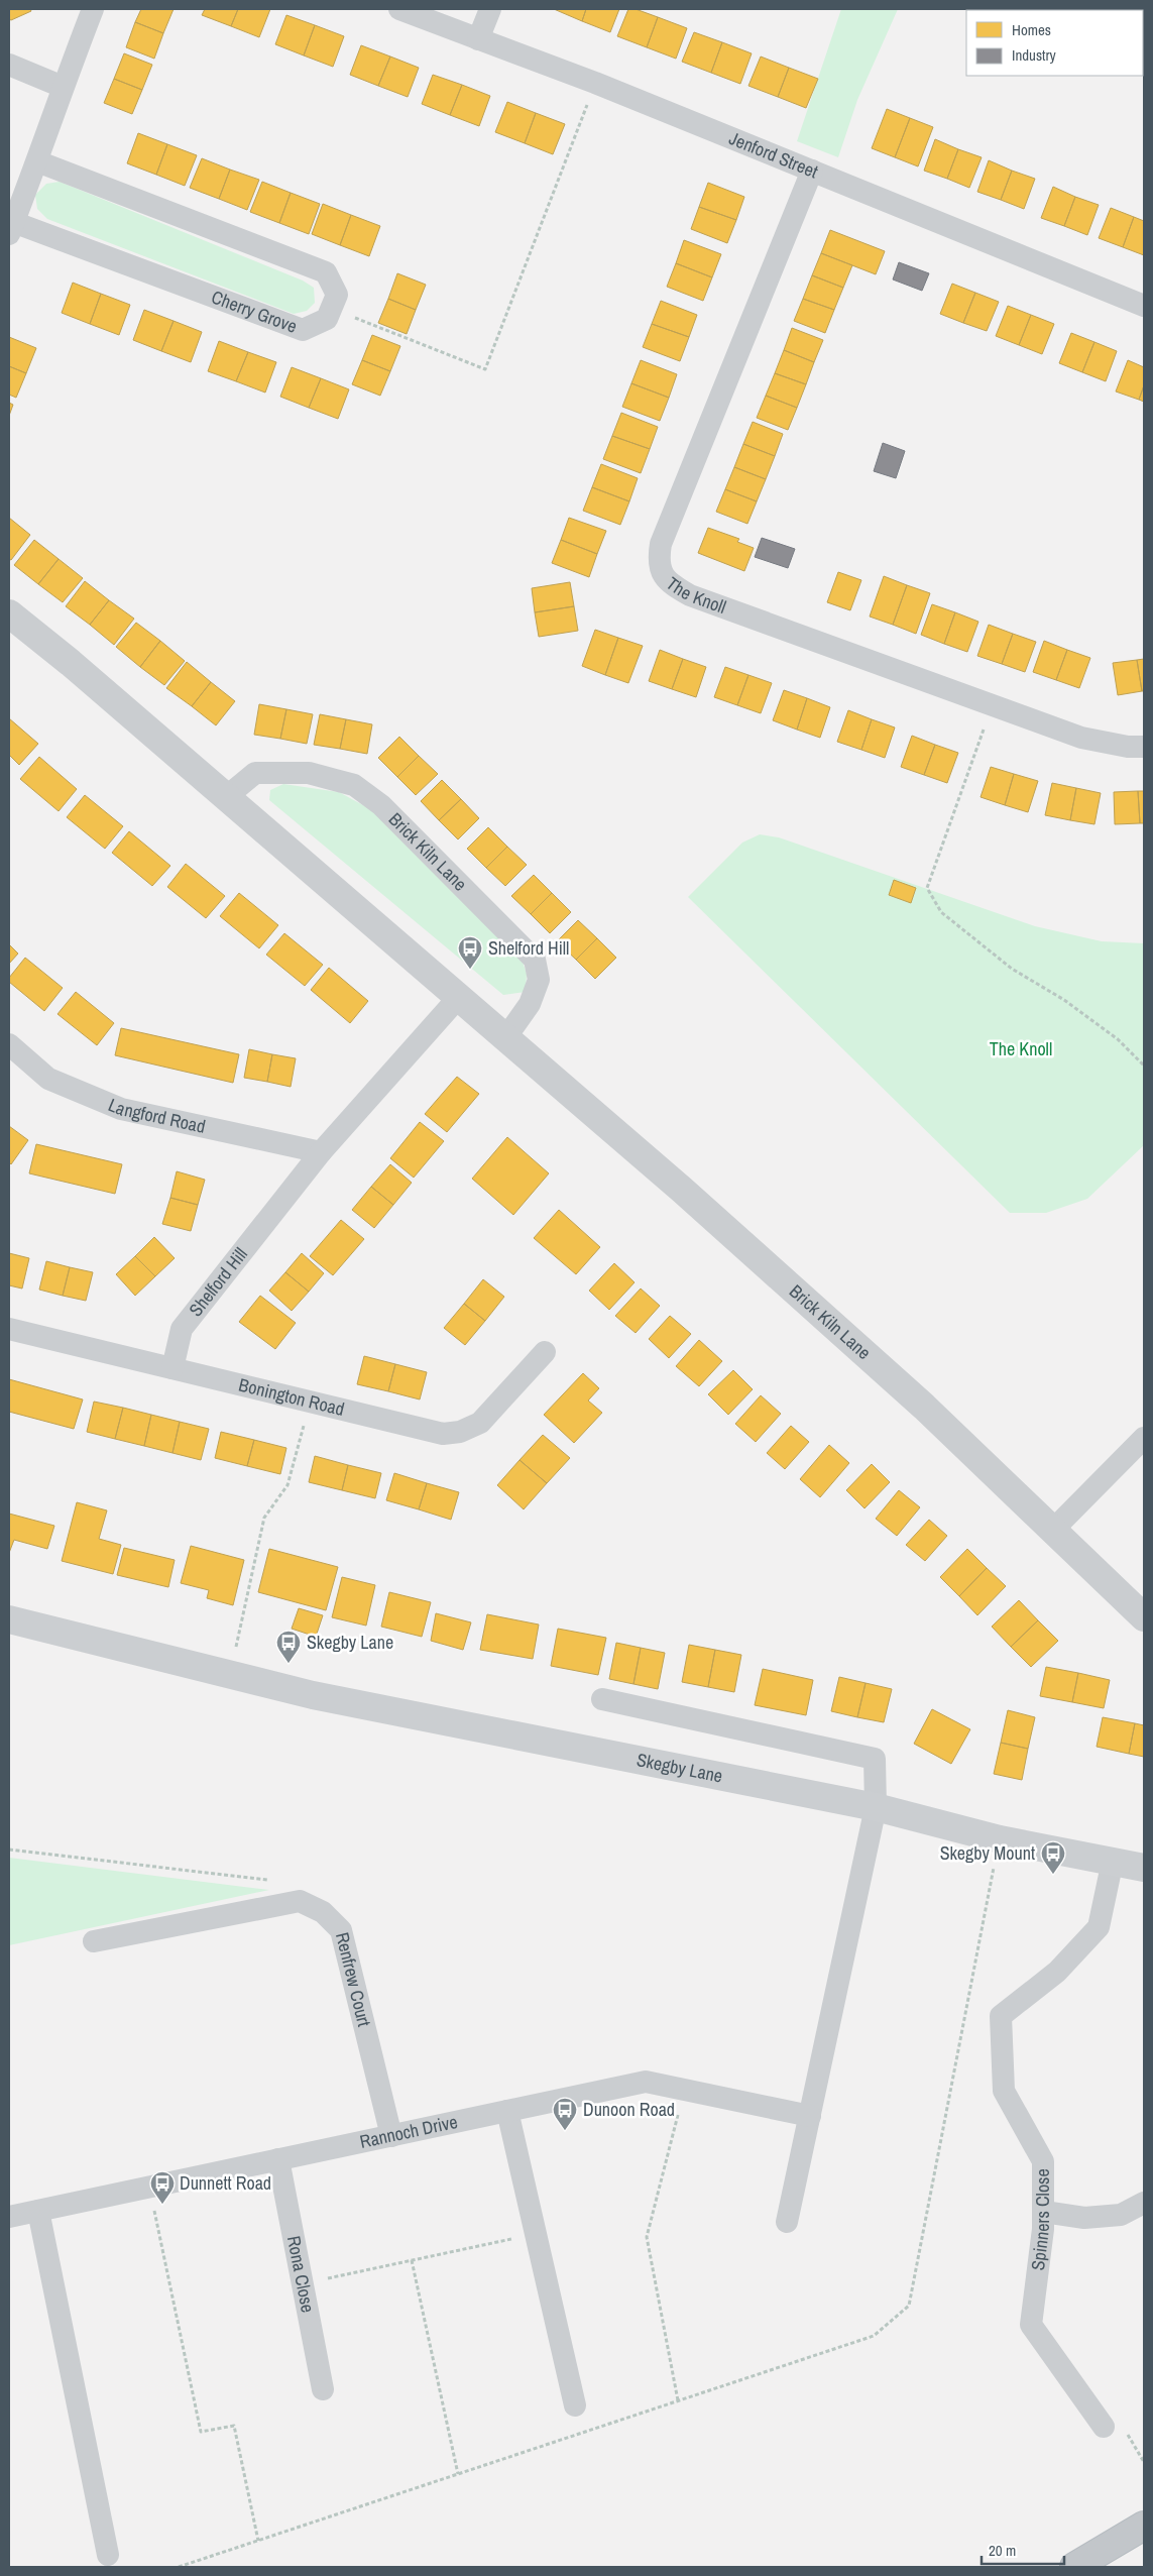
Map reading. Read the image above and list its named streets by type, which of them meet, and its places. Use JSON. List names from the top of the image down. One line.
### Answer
{"streets":{"main road":["Skegby Lane"],"street":["Jenford Street","Cherry Grove","The Knoll","Brick Kiln Lane","Langford Road","Shelford Hill","Bonington Road","Renfrew Court","Rannoch Drive","Spinners Close","Rona Close"]},"crossings":[["Jenford Street","The Knoll"],["Brick Kiln Lane","Shelford Hill"],["Langford Road","Shelford Hill"],["Shelford Hill","Bonington Road"],["Skegby Lane","Spinners Close"],["Renfrew Court","Rannoch Drive"],["Rannoch Drive","Rona Close"]],"parks":["The Knoll"],"places":{"bus stop":["Shelford Hill","Skegby Lane","Skegby Mount","Dunoon Road","Dunnett Road"]},"legend":["Homes","Industry"],"scale_bar":"20 m"}
